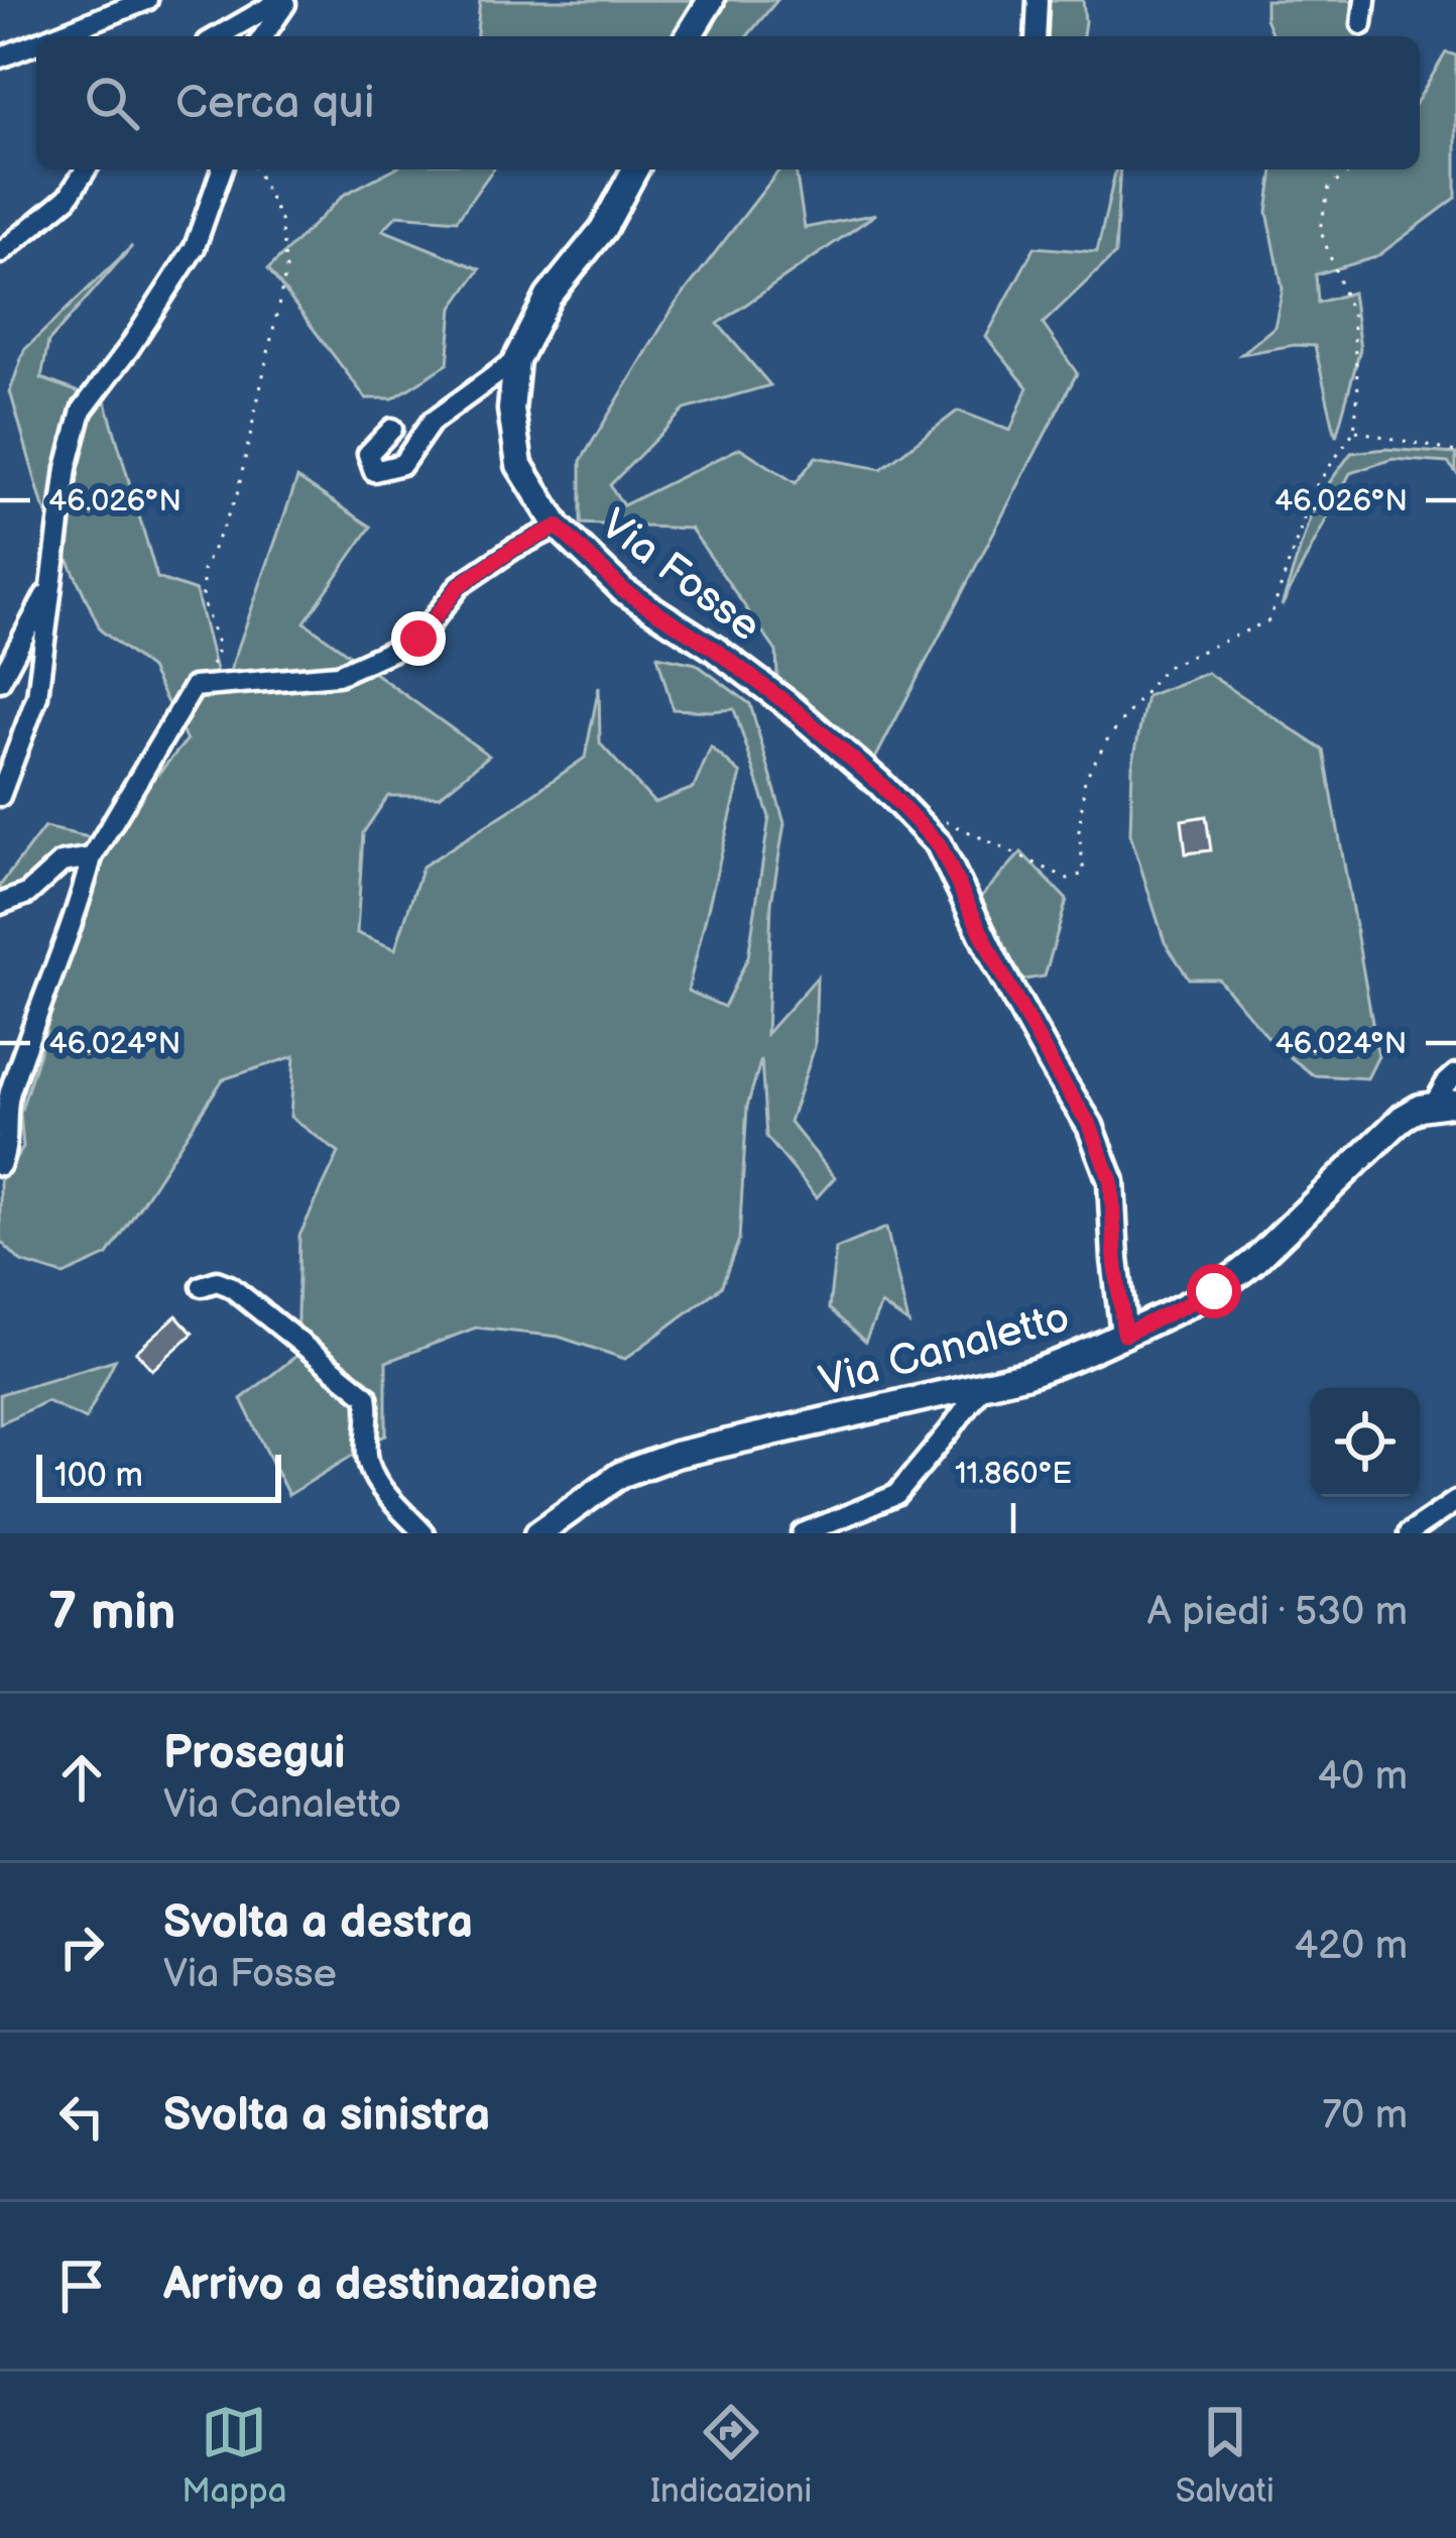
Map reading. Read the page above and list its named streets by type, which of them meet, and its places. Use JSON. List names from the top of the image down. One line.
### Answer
{"streets":{"street":["Via Fosse","Via Canaletto"]},"crossings":[["Via Fosse","Via Canaletto"]],"scale_bar":"100 m","page":{"search":"Cerca qui","scale":"100 m","heading":["7 min","A piedi · 530 m"],"list":[["Prosegui","Via Canaletto","40 m"],["Svolta a destra","Via Fosse","420 m"],["Svolta a sinistra","70 m"],"Arrivo a destinazione"],"nav":["Mappa","Indicazioni","Salvati"]},"coordinates":["46.026°N","46.024°N","11.860°E"]}
